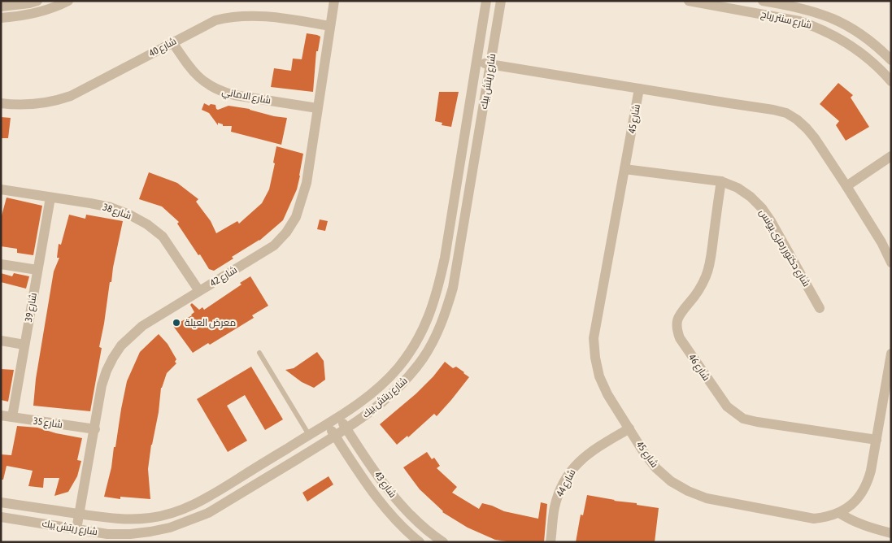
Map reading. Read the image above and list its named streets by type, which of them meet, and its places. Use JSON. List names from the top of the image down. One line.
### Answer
{"streets":{"street":["شارع سنتر رباح","شارع 40","شارع ريتش بيك","شارع الاماني","شارع 45","شارع 38","شارع دكتور رمزى يونس","شارع 42","شارع 39","شارع 46","شارع 35","شارع 44","شارع 43"]},"crossings":[["شارع 40","شارع الاماني"],["شارع 40","شارع 42"],["شارع ريتش بيك","شارع 42"],["شارع ريتش بيك","شارع 43"],["شارع الاماني","شارع 42"],["شارع 45","شارع دكتور رمزى يونس"],["شارع 45","شارع 46"],["شارع 45","شارع 44"],["شارع 38","شارع 42"],["شارع 38","شارع 39"],["شارع دكتور رمزى يونس","شارع 46"],["شارع 42","شارع 35"],["شارع 39","شارع 35"]],"places":["معرض العيلة"]}
